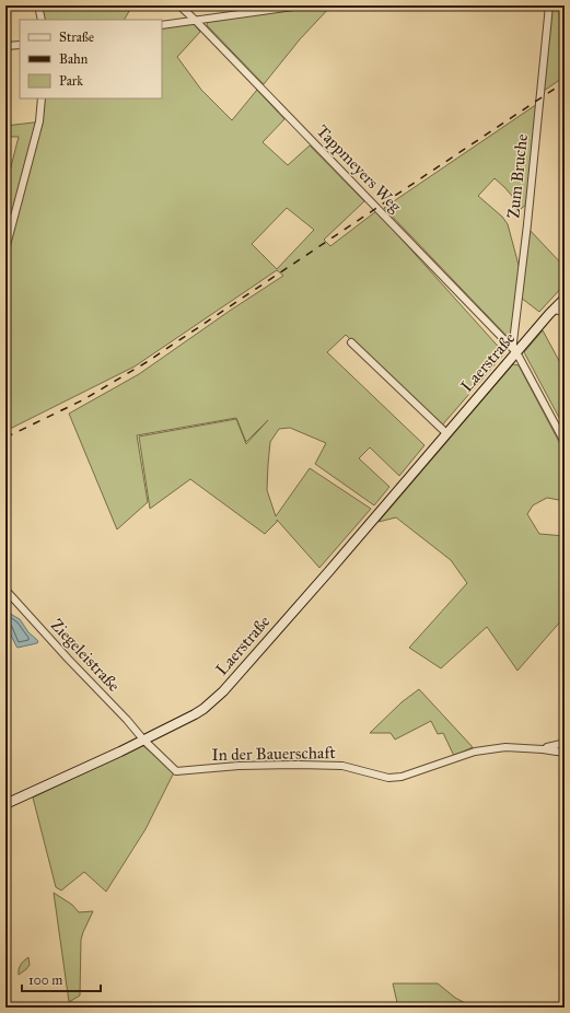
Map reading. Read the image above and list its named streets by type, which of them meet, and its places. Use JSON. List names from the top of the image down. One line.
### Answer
{"streets":{"main road":["Laerstraße"],"street":["Tappmeyers Weg","Zum Bruche","Ziegeleistraße","In der Bauerschaft"]},"crossings":[["Tappmeyers Weg","Zum Bruche"],["Tappmeyers Weg","Laerstraße"],["Zum Bruche","Laerstraße"],["Laerstraße","Ziegeleistraße"],["Laerstraße","In der Bauerschaft"],["Ziegeleistraße","In der Bauerschaft"]],"legend":["Straße","Bahn","Park"],"scale_bar":"100 m"}
